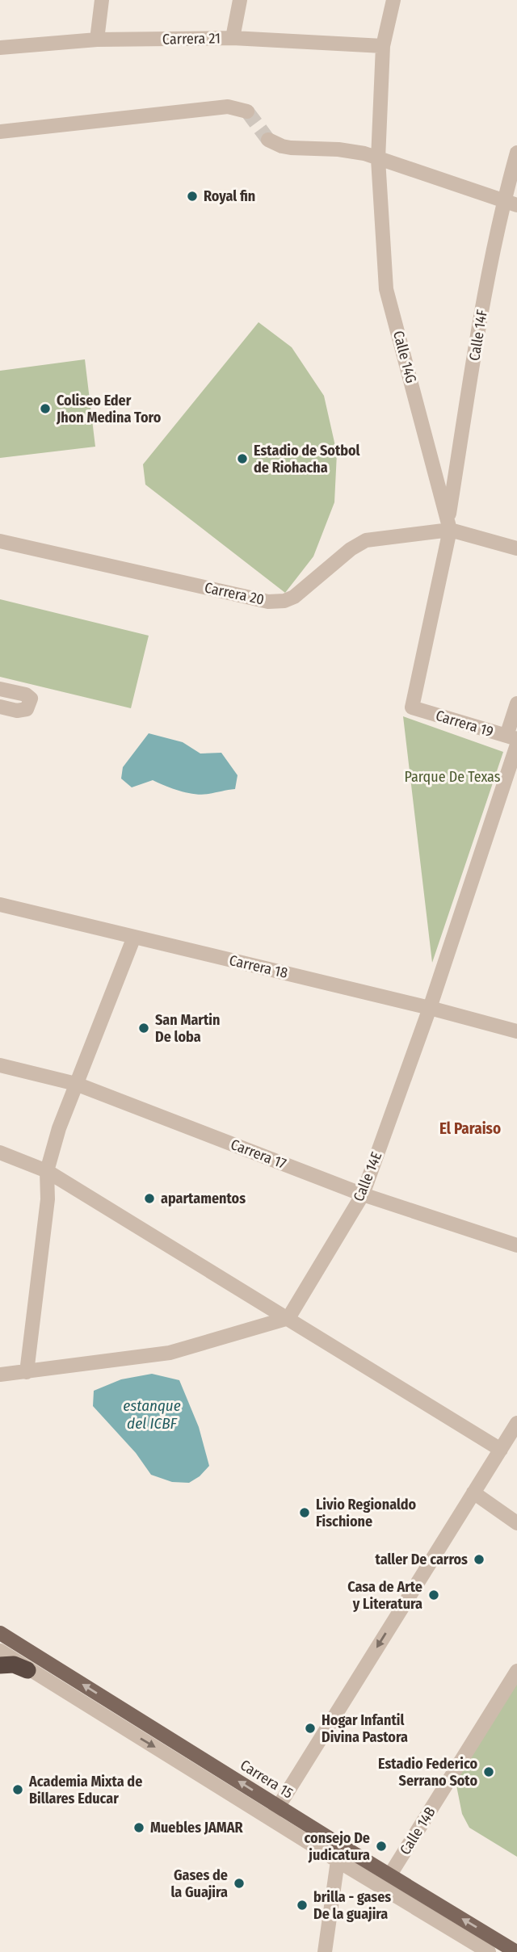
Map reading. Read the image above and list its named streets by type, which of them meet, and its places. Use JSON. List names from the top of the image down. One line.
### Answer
{"streets":{"main road":["Carrera 15"],"street":["Carrera 21","Calle 14F","Calle 14G","Carrera 20","Carrera 19","Carrera 18","Carrera 17","Calle 14E","Calle 14B"]},"crossings":[["Carrera 21","Calle 14G"],["Calle 14F","Calle 14G"],["Calle 14F","Carrera 20"],["Calle 14G","Carrera 20"],["Calle 14G","Carrera 19"],["Carrera 19","Calle 14E"],["Carrera 18","Calle 14E"],["Carrera 17","Calle 14E"],["Carrera 15","Calle 14B"]],"districts":["El Paraiso"],"water":["estanque del ICBF"],"parks":["Parque De Texas"],"places":["Royal fin","Coliseo Eder Jhon Medina Toro","Estadio de Sotbol de Riohacha","San Martin De loba","apartamentos","Livio Regionaldo Fischione","taller De carros","Casa de Arte y Literatura","Hogar Infantil Divina Pastora","Estadio Federico Serrano Soto","Academia Mixta de Billares Educar","Muebles JAMAR","consejo De judicatura","Gases de la Guajira","brilla - gases De la guajira"]}
